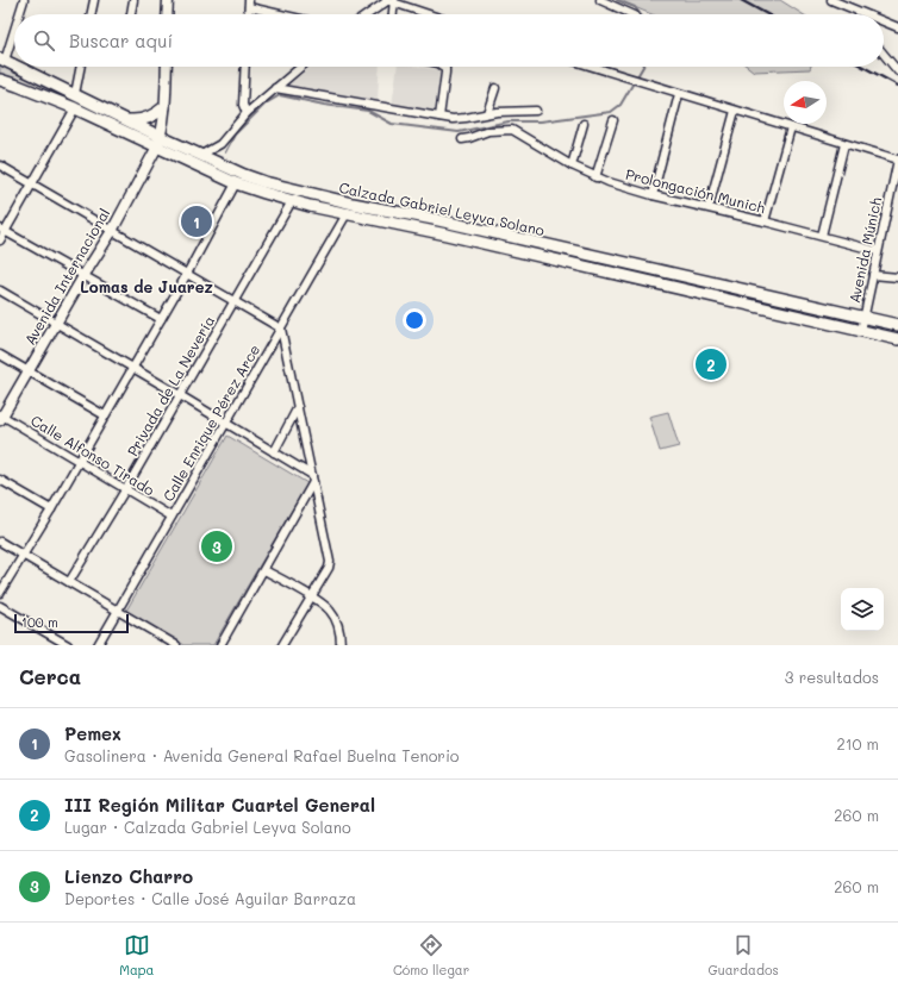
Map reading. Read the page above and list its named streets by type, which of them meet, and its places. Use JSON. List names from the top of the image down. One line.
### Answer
{"streets":{"main road":["Calzada Gabriel Leyva Solano"],"street":["Prolongación Munich","Avenida Múnich","Avenida Internacional","Privada de La Nevería","Calle Enrique Pérez Arce","Calle Alfonso Tirado"]},"crossings":[["Prolongación Munich","Avenida Múnich"],["Calzada Gabriel Leyva Solano","Avenida Múnich"],["Calzada Gabriel Leyva Solano","Avenida Internacional"],["Calzada Gabriel Leyva Solano","Privada de La Nevería"],["Calzada Gabriel Leyva Solano","Calle Enrique Pérez Arce"],["Avenida Internacional","Calle Alfonso Tirado"],["Privada de La Nevería","Calle Alfonso Tirado"],["Calle Enrique Pérez Arce","Calle Alfonso Tirado"]],"districts":["Lomas de Juarez"],"scale_bar":"100 m","north":"left","page":{"search":"Buscar aquí","pins":["1","2","3"],"scale":"100 m","heading":["Cerca","3 resultados"],"list":[{"mark":"1","name":"Pemex","note":"Gasolinera · Avenida General Rafael Buelna Tenorio","value":"210 m"},{"mark":"2","name":"III Región Militar Cuartel General","note":"Lugar · Calzada Gabriel Leyva Solano","value":"260 m"},{"mark":"3","name":"Lienzo Charro","note":"Deportes · Calle José Aguilar Barraza","value":"260 m"}],"nav":["Mapa","Cómo llegar","Guardados"]}}
